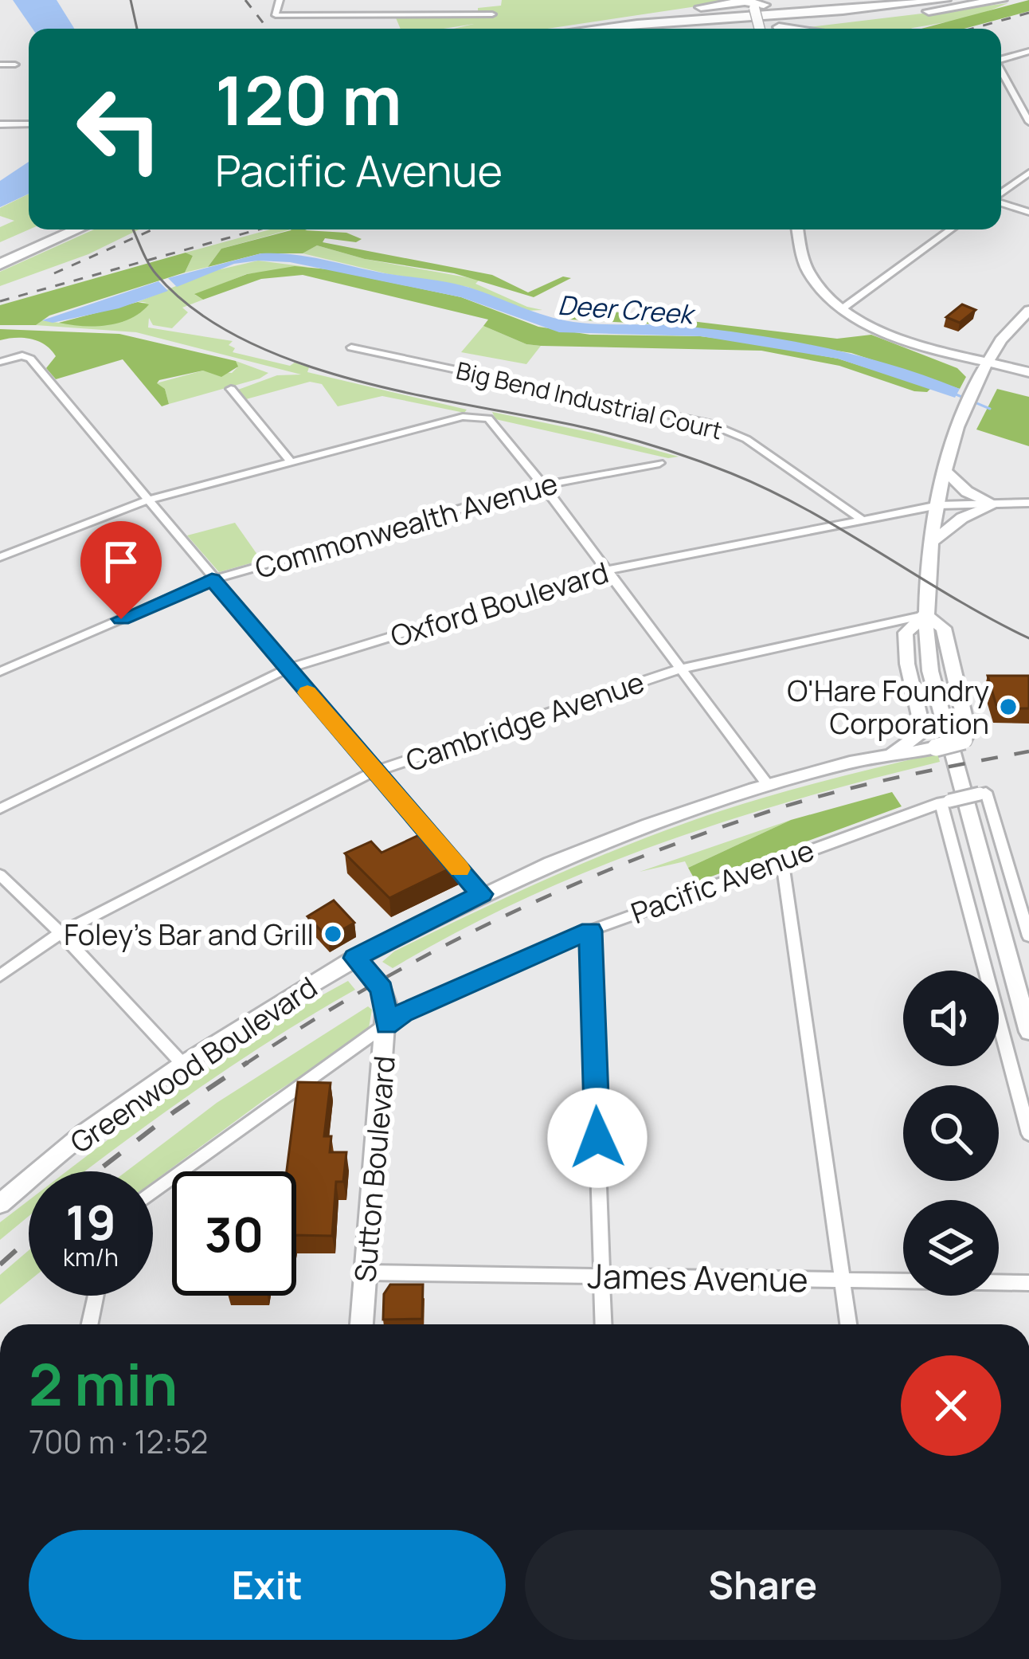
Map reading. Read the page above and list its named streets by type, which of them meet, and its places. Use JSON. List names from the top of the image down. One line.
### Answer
{"streets":{"main road":["Greenwood Boulevard","Sutton Boulevard"],"street":["Big Bend Industrial Court","Commonwealth Avenue","Oxford Boulevard","Cambridge Avenue","Pacific Avenue","James Avenue"]},"crossings":[["Big Bend Industrial Court","Oxford Boulevard"],["Cambridge Avenue","Greenwood Boulevard"],["Pacific Avenue","Sutton Boulevard"],["Greenwood Boulevard","Sutton Boulevard"],["Sutton Boulevard","James Avenue"]],"water":["Deer Creek"],"places":["O'Hare Foundry Corporation","Foley's Bar and Grill"],"page":{"turn":["120 m","Pacific Avenue"],"speed":"19 km/h","limit":"30","heading":["2 min","700 m · 12:52"],"buttons":["Exit","Share"]}}
